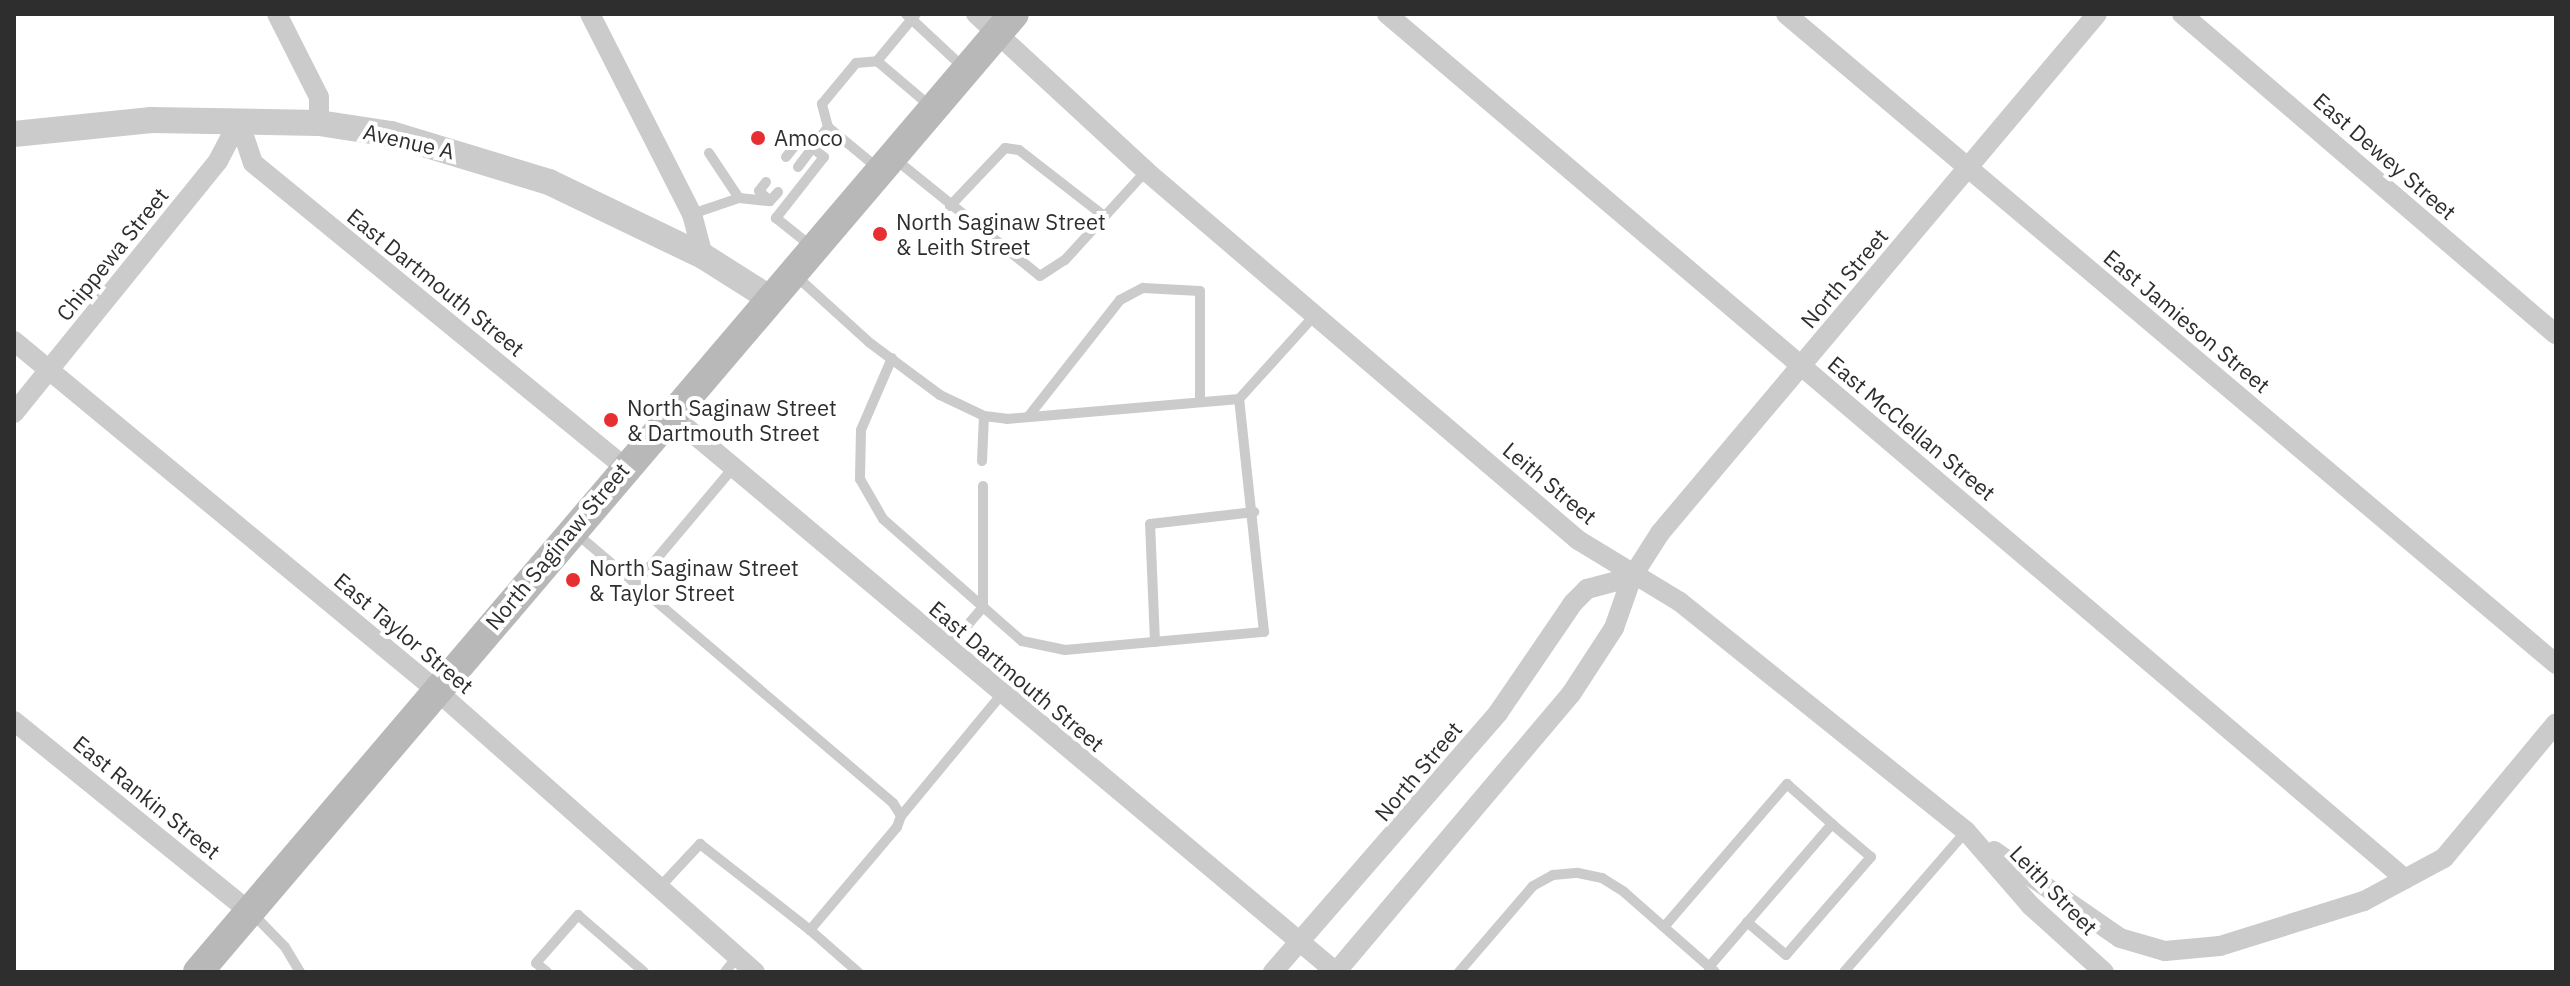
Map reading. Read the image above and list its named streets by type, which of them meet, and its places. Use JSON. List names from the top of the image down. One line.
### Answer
{"streets":{"main road":["North Saginaw Street"],"street":["Avenue A","East Dewey Street","Chippewa Street","North Street","East Dartmouth Street","East Jamieson Street","East McClellan Street","Leith Street","East Taylor Street","East Rankin Street"]},"crossings":[["Avenue A","Chippewa Street"],["Avenue A","East Dartmouth Street"],["Avenue A","North Saginaw Street"],["Chippewa Street","East Dartmouth Street"],["Chippewa Street","East Taylor Street"],["North Street","East Dartmouth Street"],["North Street","East Jamieson Street"],["North Street","East McClellan Street"],["North Street","Leith Street"],["East Dartmouth Street","North Saginaw Street"],["Leith Street","North Saginaw Street"],["North Saginaw Street","East Taylor Street"],["North Saginaw Street","East Rankin Street"]],"places":["Amoco","North Saginaw Street & Leith Street","North Saginaw Street & Dartmouth Street","North Saginaw Street & Taylor Street"]}
